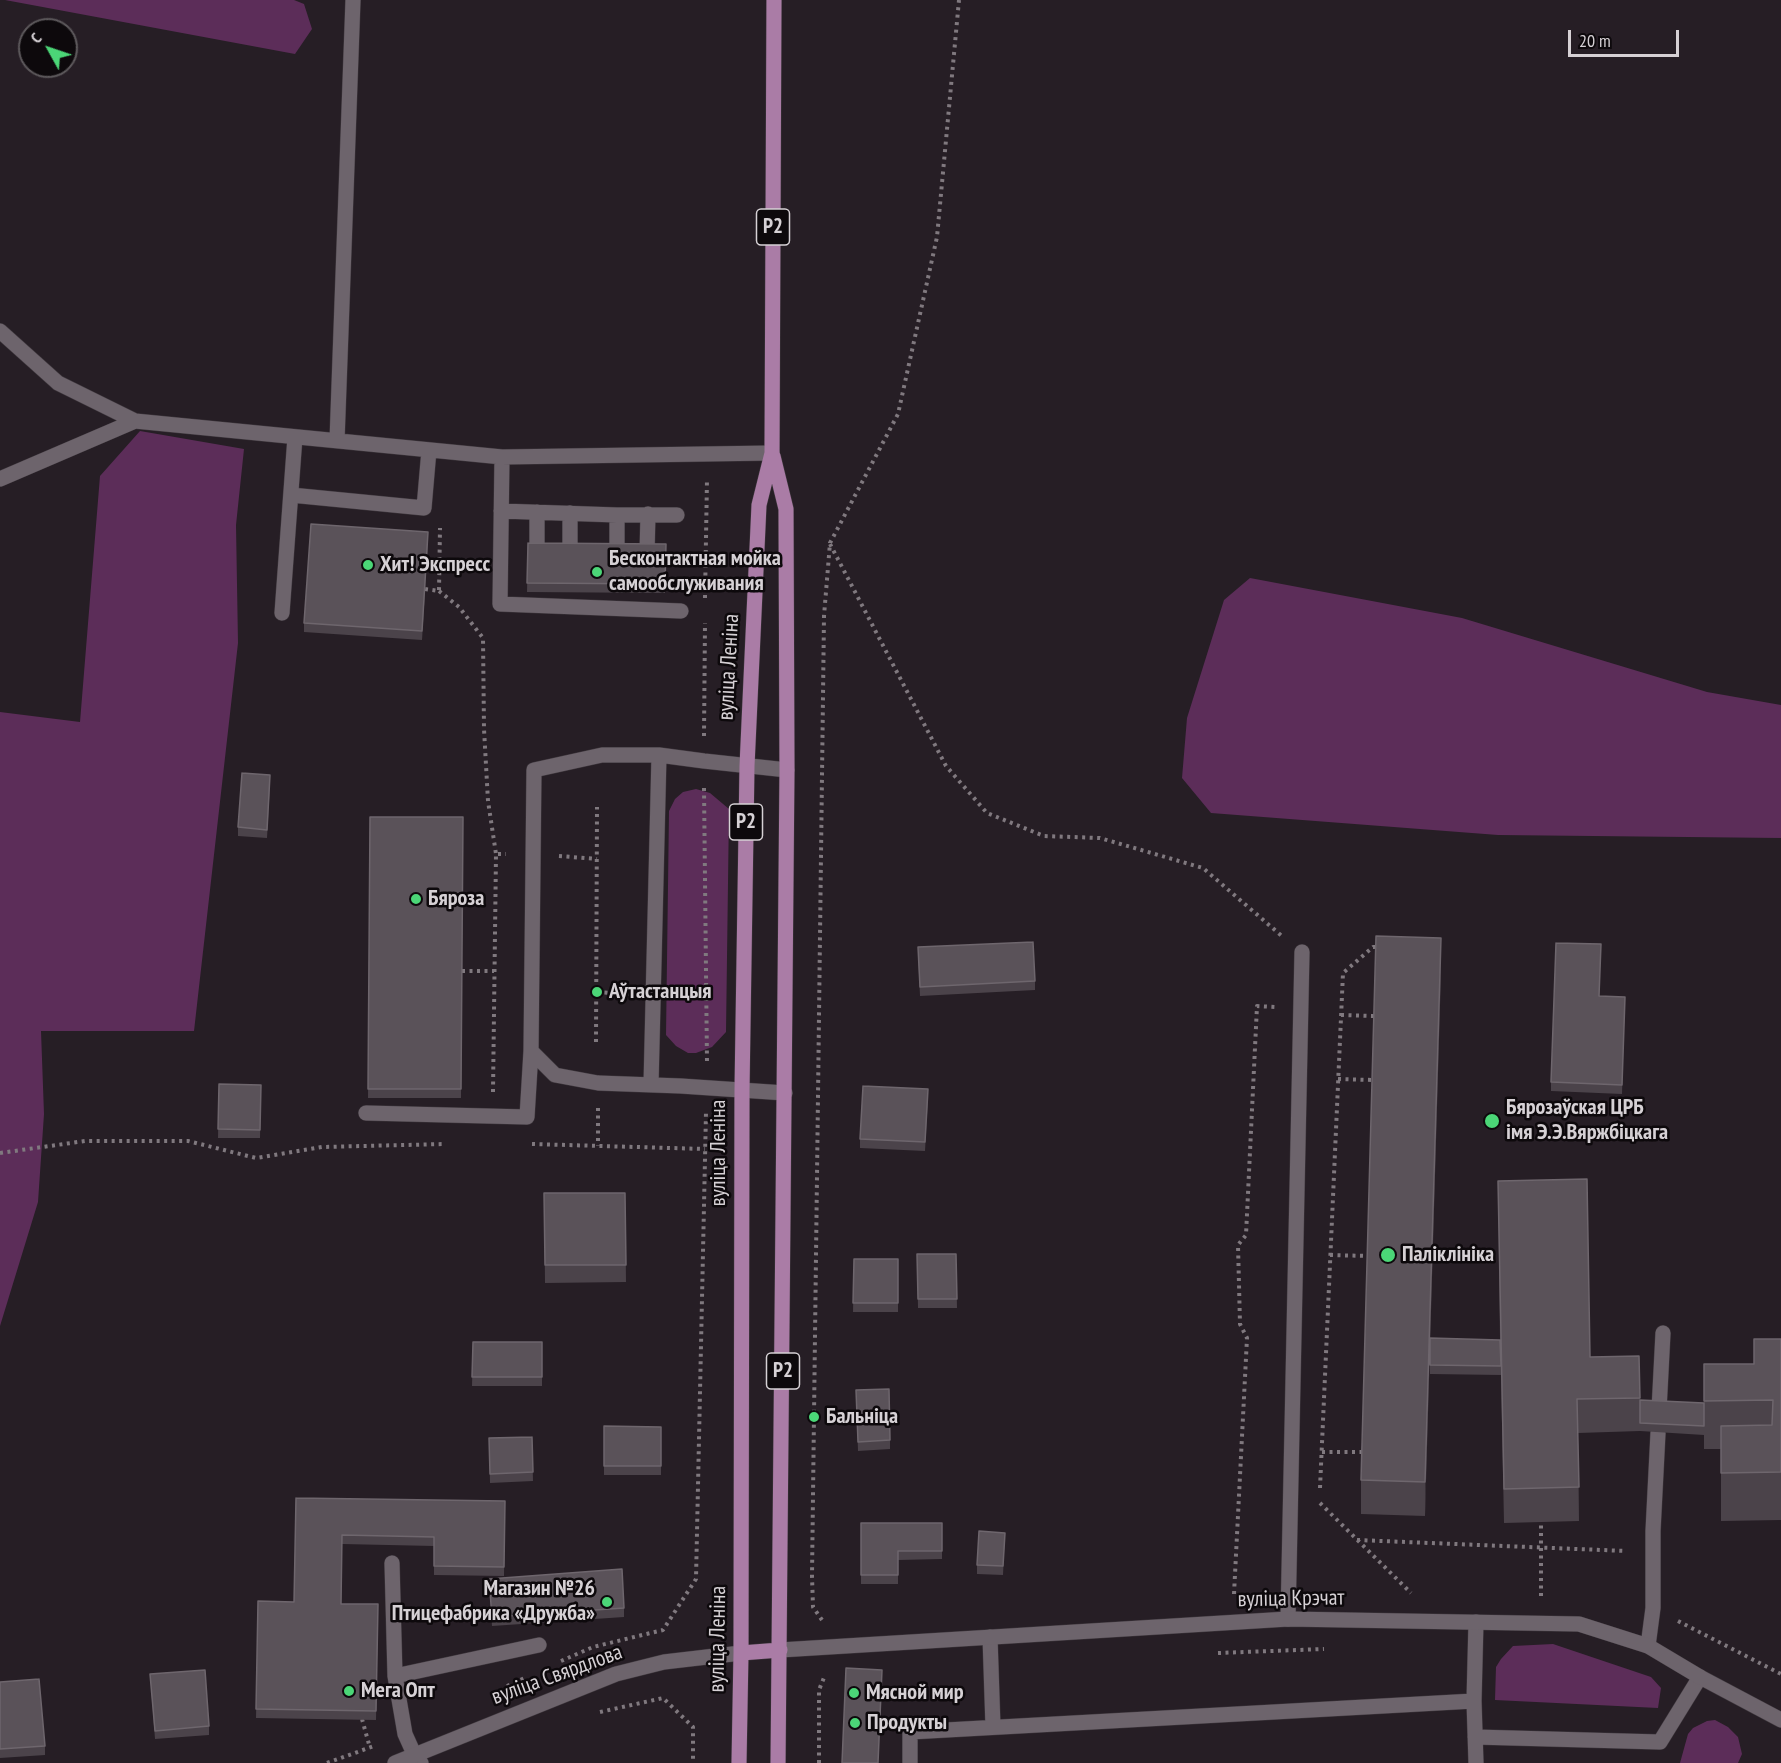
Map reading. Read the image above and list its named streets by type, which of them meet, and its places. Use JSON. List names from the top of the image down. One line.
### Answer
{"streets":{"main road":["Р2","вуліца Леніна"],"street":["вуліца Крэчат","вуліца Свярдлова"]},"crossings":[["Р2","вуліца Леніна"],["Р2","вуліца Крэчат"],["вуліца Леніна","вуліца Свярдлова"]],"places":["Хит! Экспресс","Бесконтактная мойка самообслуживания","Бяроза","Аўтастанцыя","Бярозаўская ЦРБ імя Э.Э.Вяржбіцкага","Паліклініка","Бальніца","Магазин №26 Птицефабрика «Дружба»","Мега Опт","Мясной мир","Продукты"],"scale_bar":"20 m","north":"top left"}
